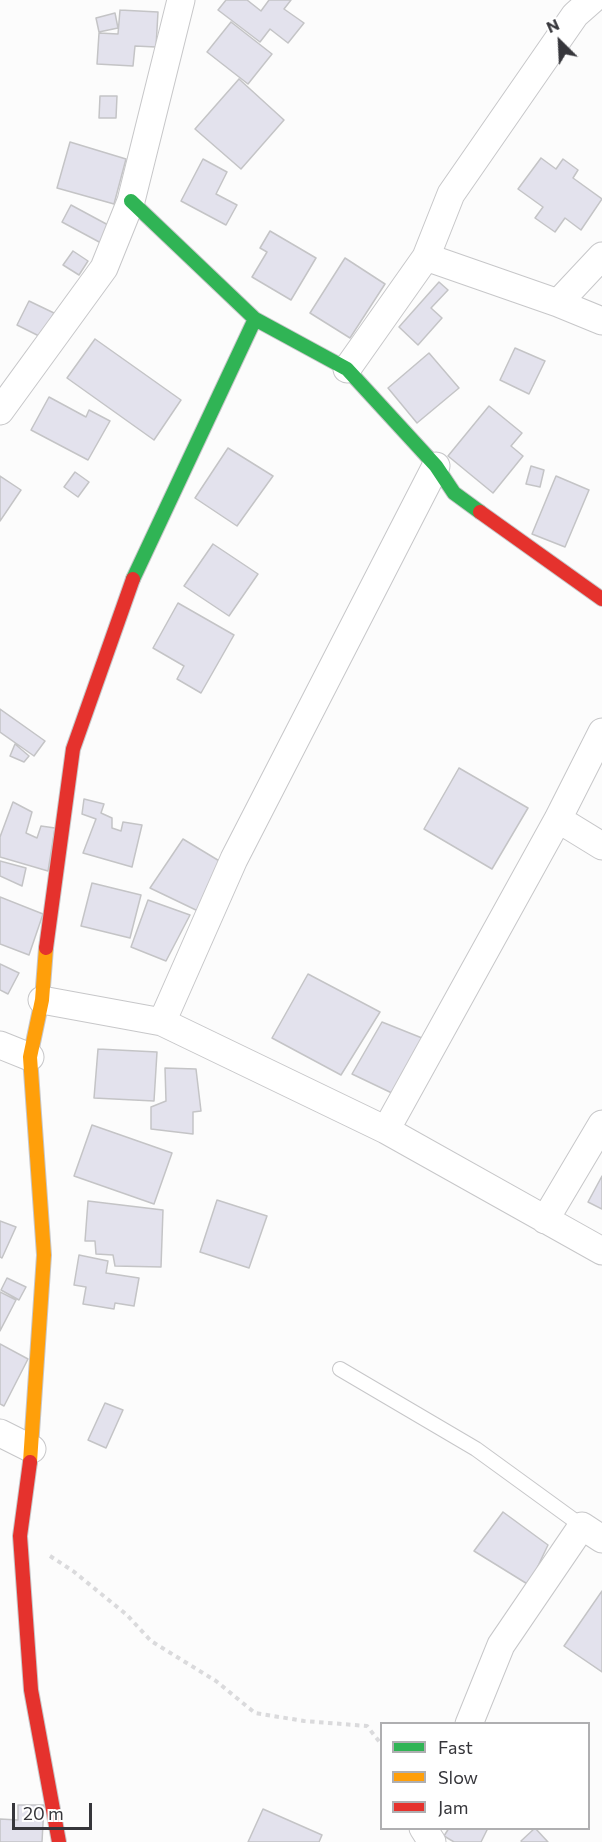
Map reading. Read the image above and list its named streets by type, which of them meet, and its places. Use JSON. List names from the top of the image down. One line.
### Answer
{"legend":["Fast","Slow","Jam"],"scale_bar":"20 m","north":"top left"}
